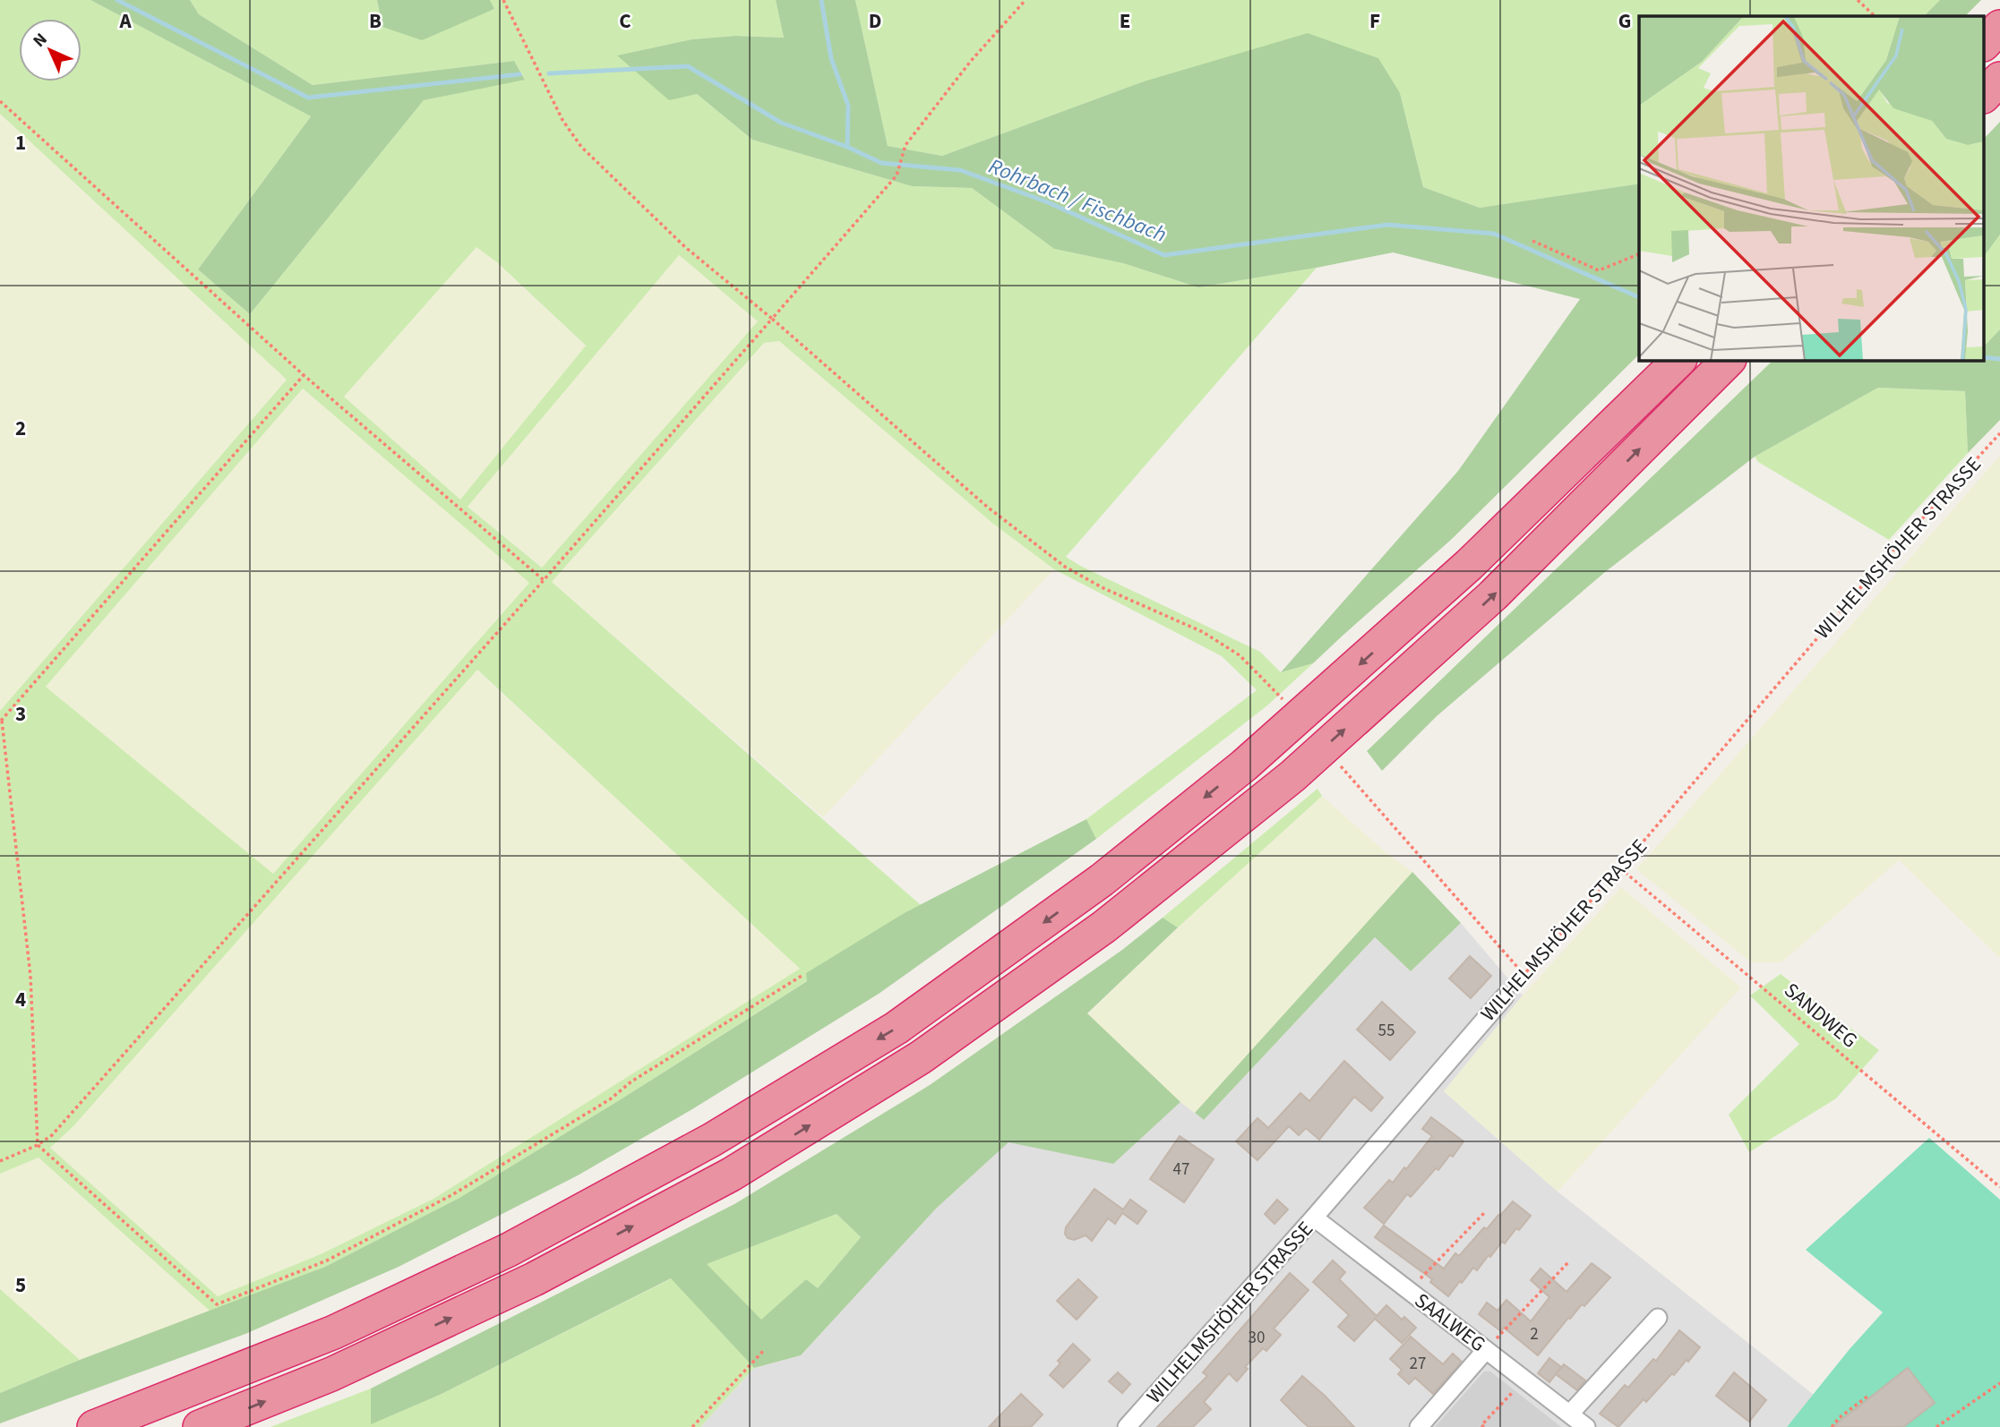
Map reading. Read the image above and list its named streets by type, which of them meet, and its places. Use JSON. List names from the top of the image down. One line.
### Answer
{"streets":{"street":["WILHELMSHÖHER STRASSE","SAALWEG"],"path":["SANDWEG"]},"crossings":[["WILHELMSHÖHER STRASSE","SANDWEG"],["WILHELMSHÖHER STRASSE","SAALWEG"]],"water":["Rohrbach / Fischbach"],"house_numbers":["55","47","2","30","27"],"north":"top left","grid":{"columns":["A","B","C","D","E","F","G"],"rows":["1","2","3","4","5"]}}
